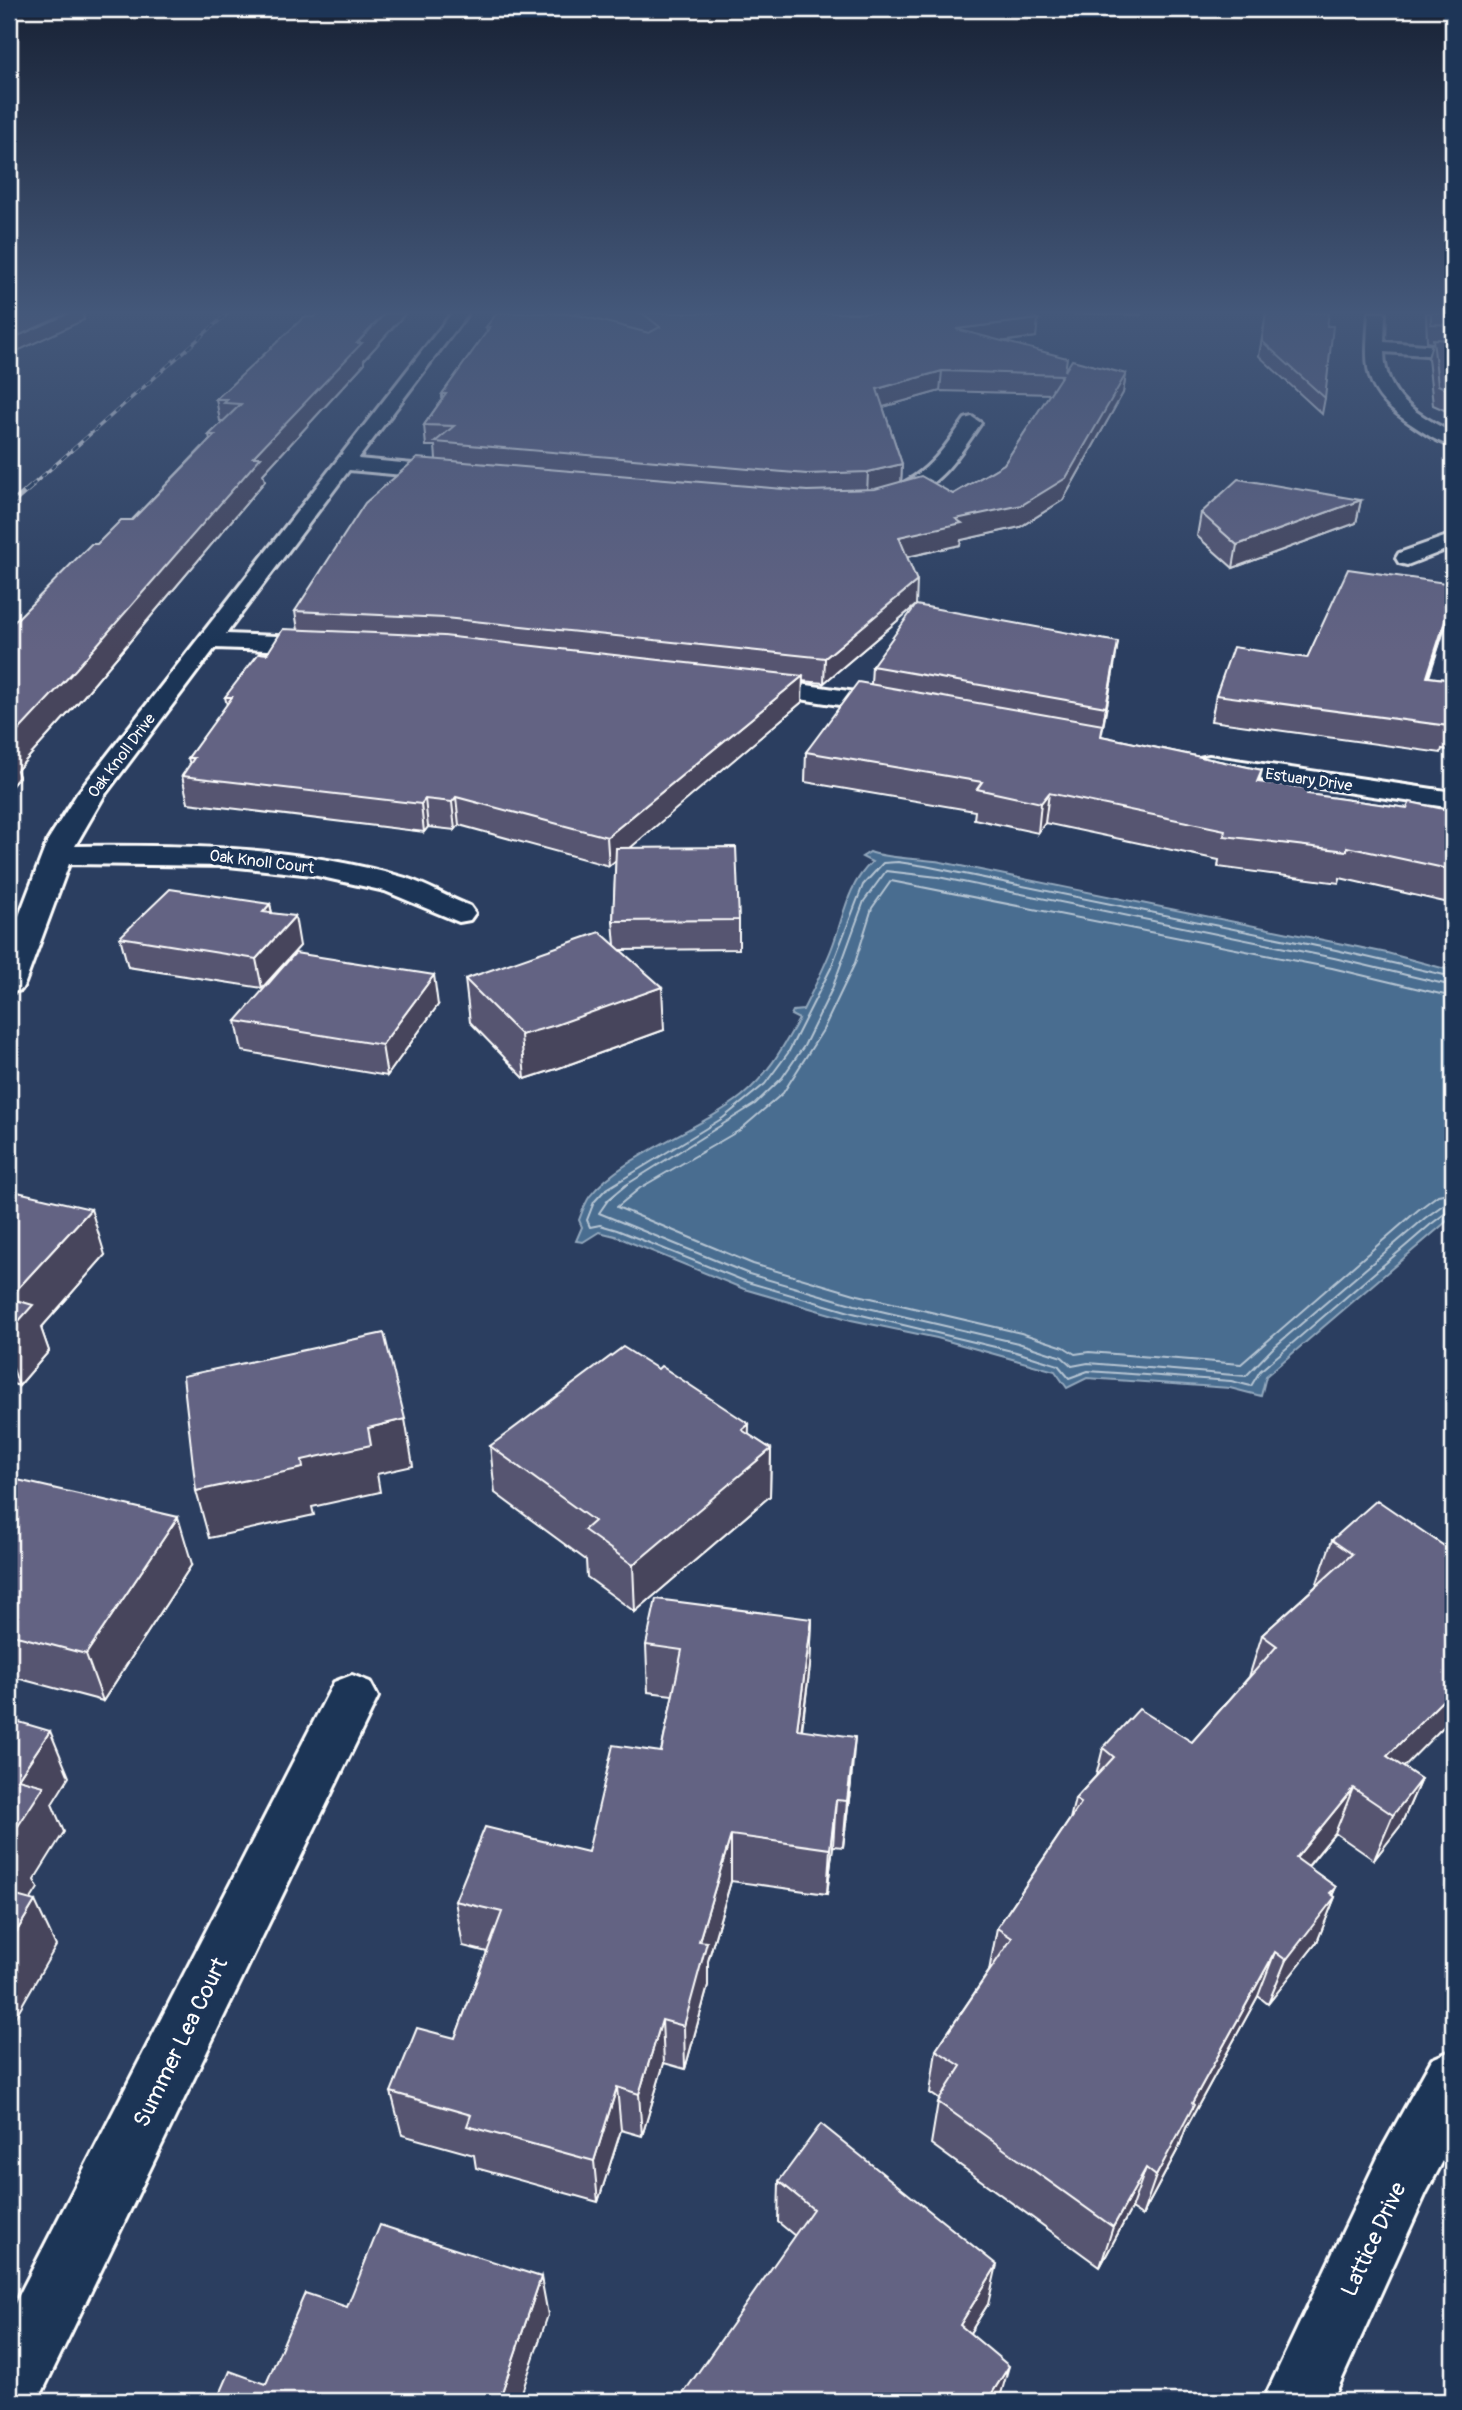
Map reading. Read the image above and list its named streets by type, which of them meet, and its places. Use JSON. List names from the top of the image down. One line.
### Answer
{"streets":{"street":["Oak Knoll Drive","Estuary Drive","Oak Knoll Court","Summer Lea Court","Lattice Drive"]},"crossings":[["Oak Knoll Drive","Oak Knoll Court"]]}
